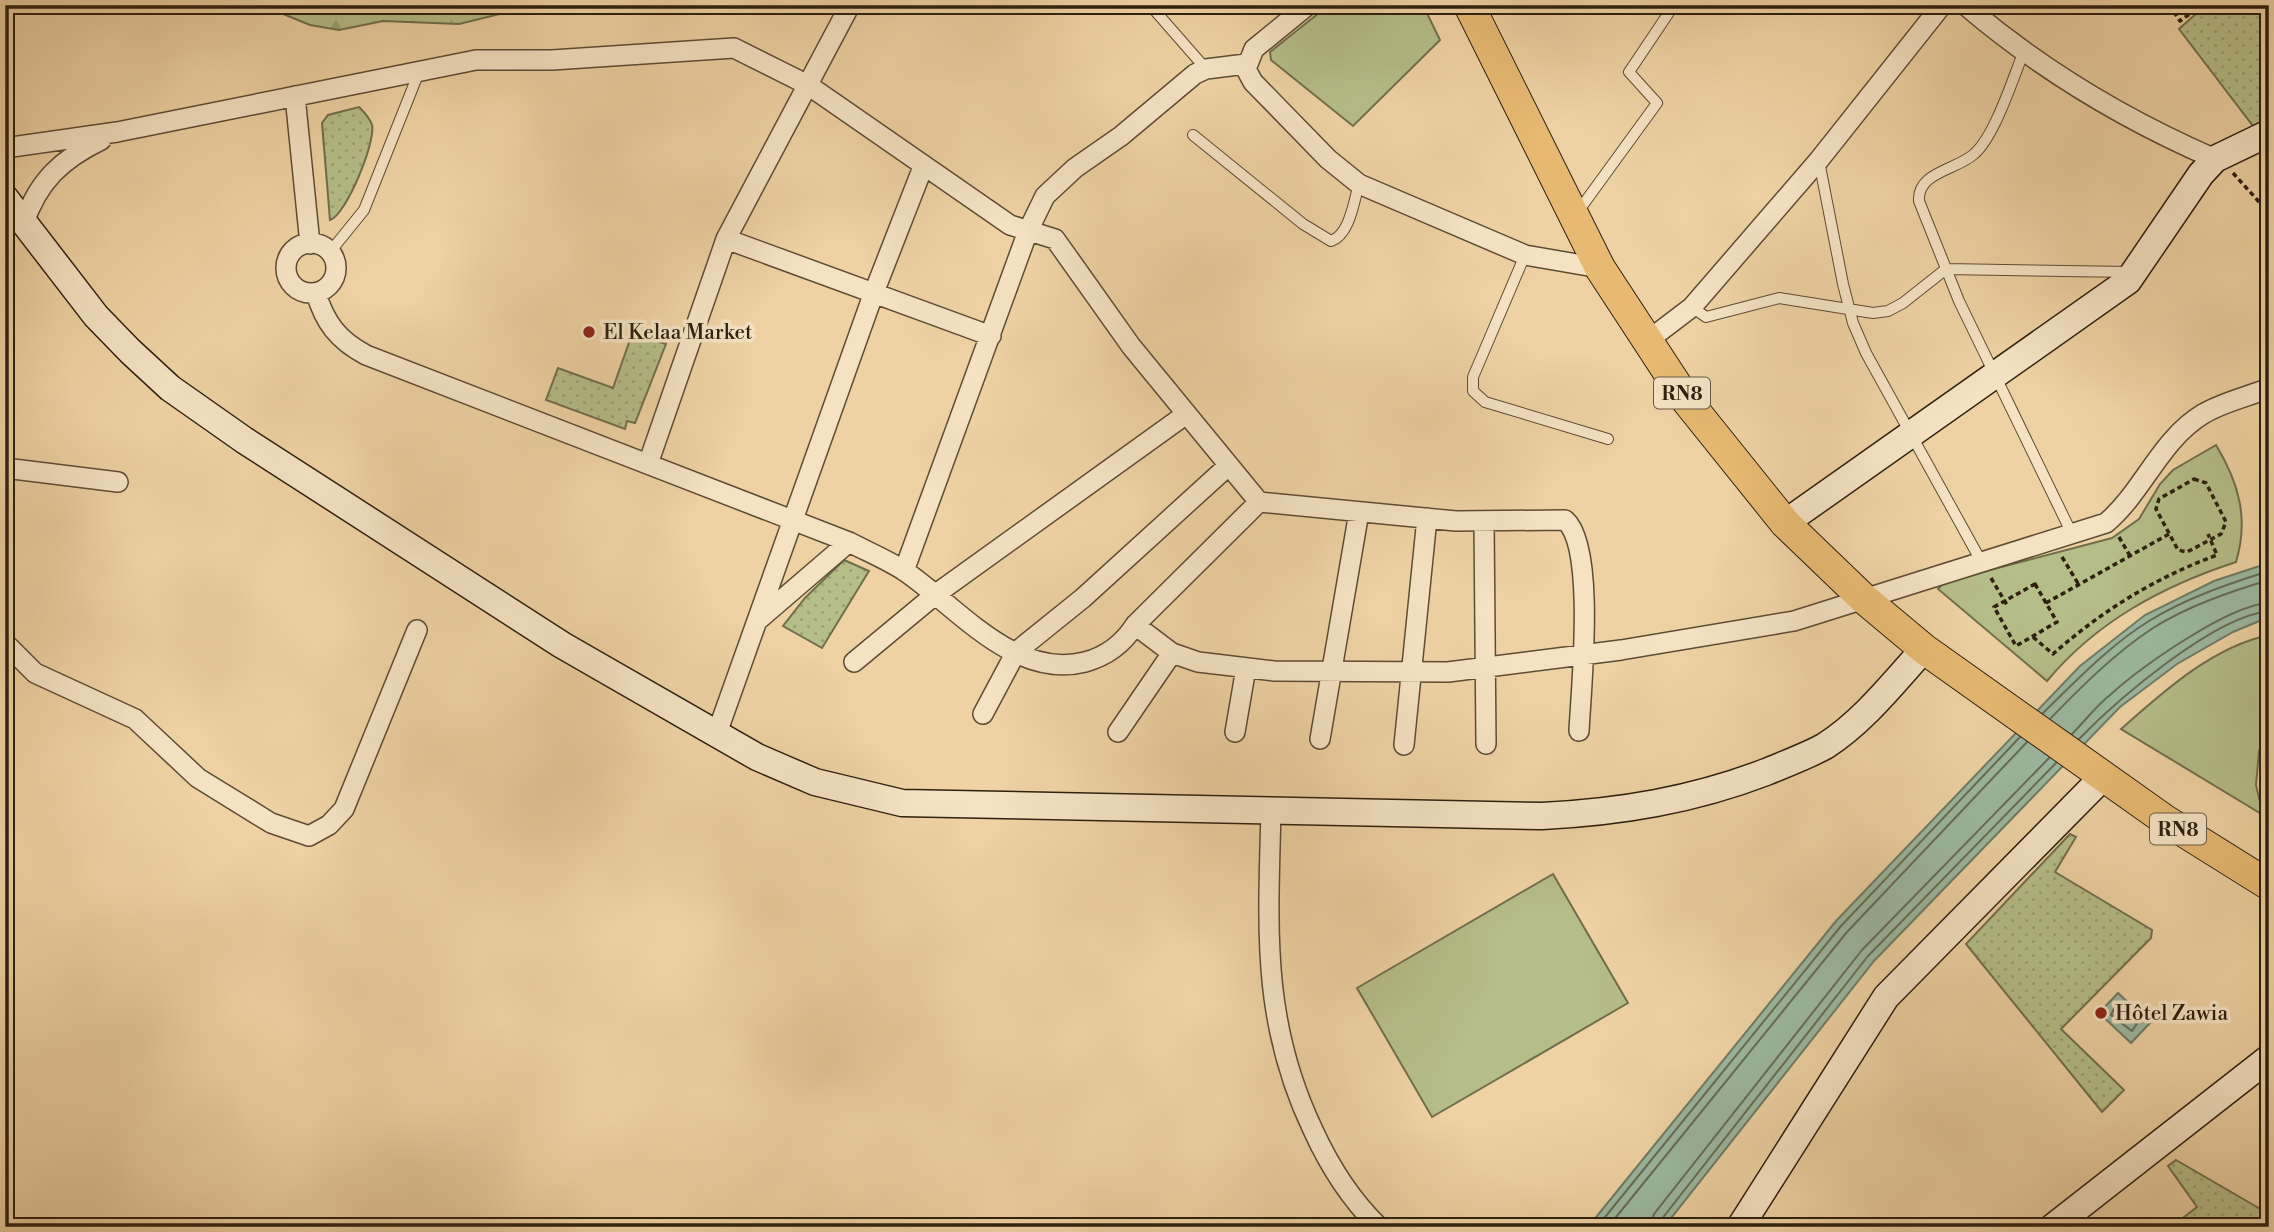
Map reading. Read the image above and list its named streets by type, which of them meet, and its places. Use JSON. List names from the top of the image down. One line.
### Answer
{"streets":{"main road":["RN8"]},"places":["El Kelaa Market","Hôtel Zawia"]}
